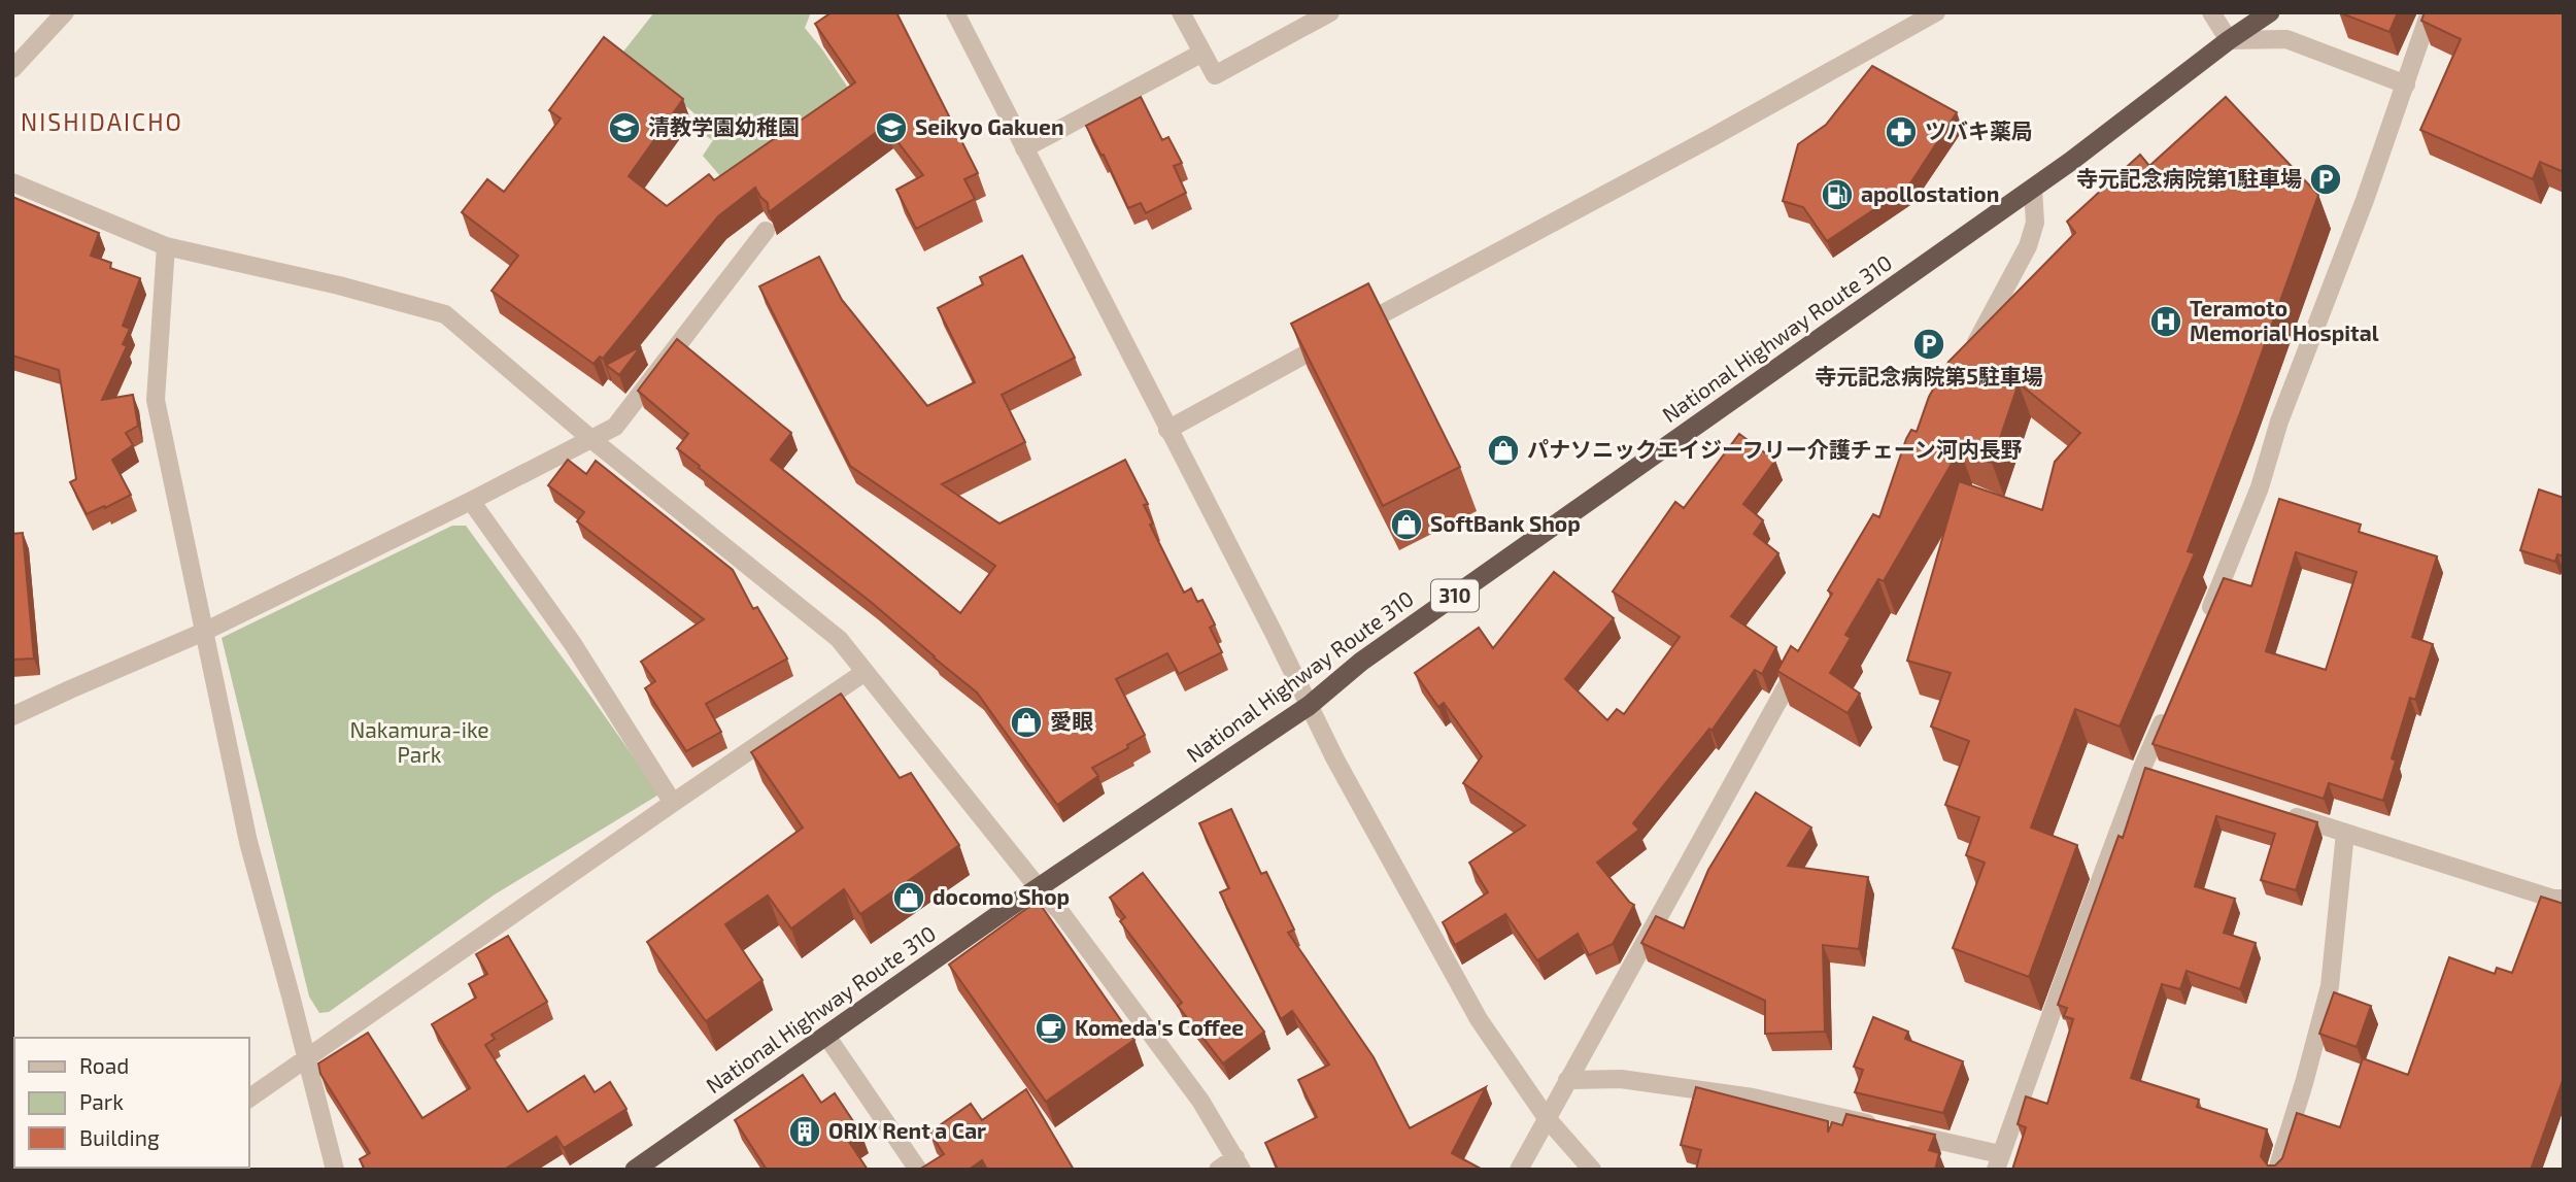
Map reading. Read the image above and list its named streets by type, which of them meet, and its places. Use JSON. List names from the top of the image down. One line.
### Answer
{"streets":{"highway":["National Highway Route 310","310"]},"districts":["NISHIDAICHO"],"parks":["Nakamura-ike Park"],"places":{"school or university":["清教学園幼稚園","Seikyo Gakuen"],"pharmacy":["ツバキ薬局"],"parking":["寺元記念病院第1駐車場","寺元記念病院第5駐車場"],"fuel station":["apollostation"],"hospital":["Teramoto Memorial Hospital"],"shop":["パナソニックエイジーフリー介護チェーン河内長野","SoftBank Shop","愛眼","docomo Shop"],"cafe":["Komeda's Coffee"],"building":["ORIX Rent a Car"]},"legend":["Road","Park","Building"]}
